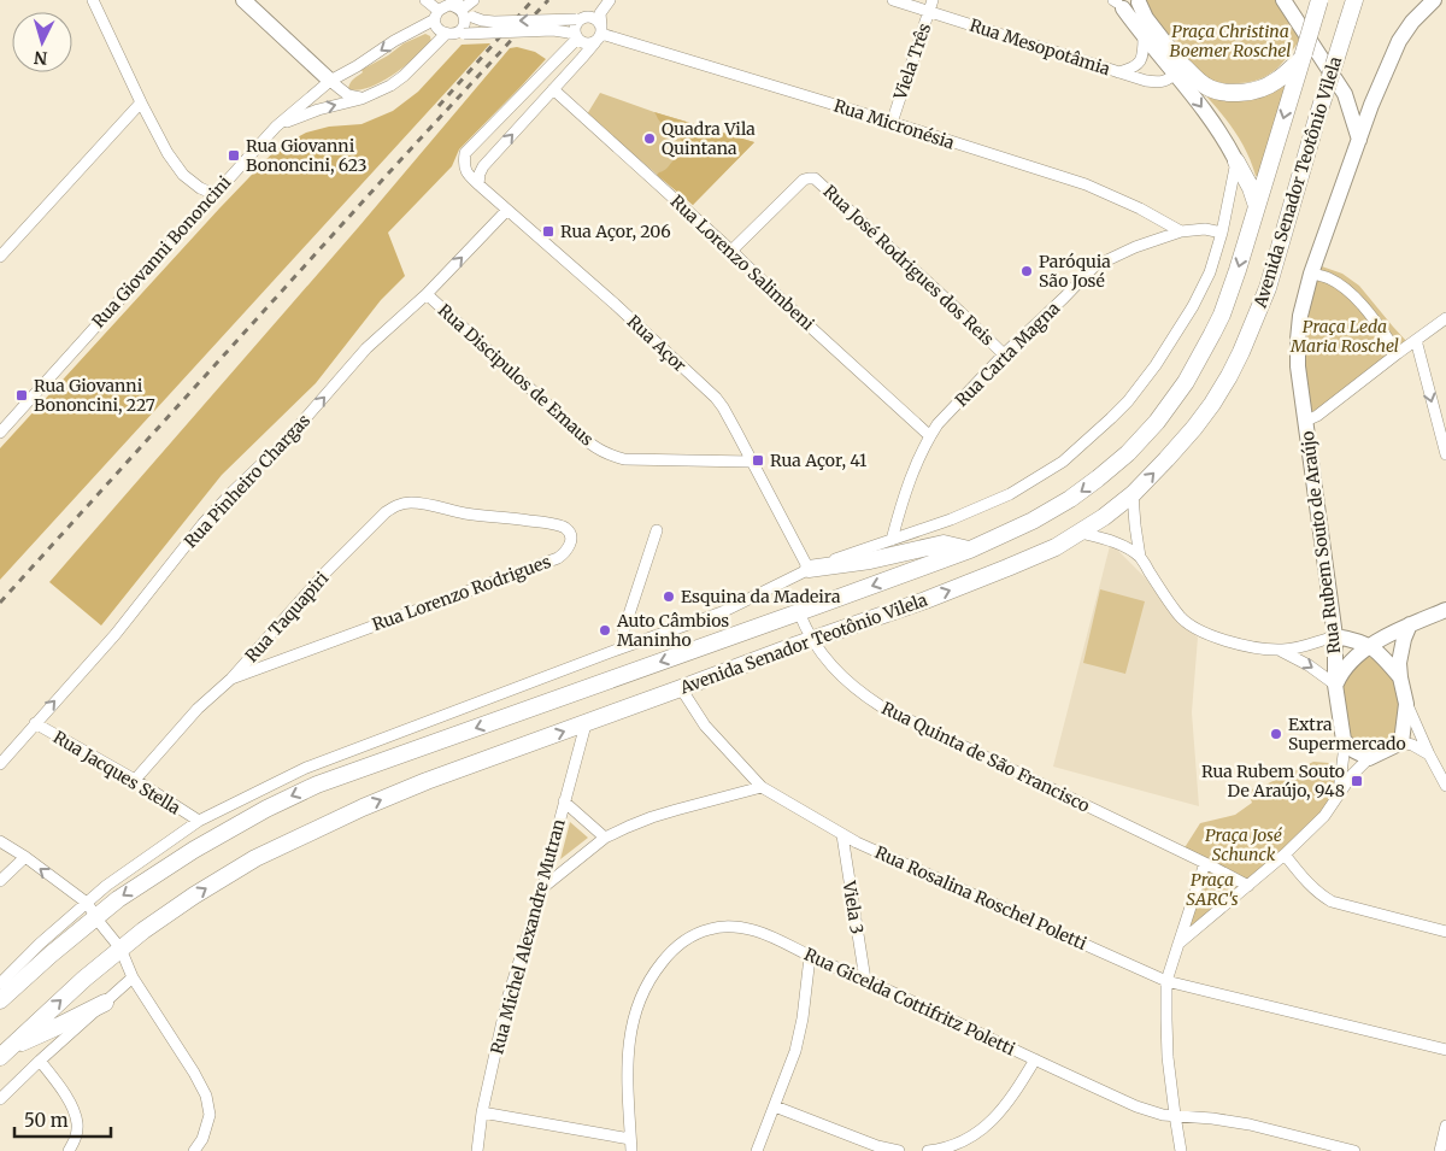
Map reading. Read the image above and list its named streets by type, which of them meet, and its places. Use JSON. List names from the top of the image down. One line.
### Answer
{"streets":{"main road":["Avenida Senador Teotônio Vilela"],"street":["Rua Mesopotâmia","Viela Três","Rua Micronésia","Rua Giovanni Bononcini","Rua Lorenzo Salimbeni","Rua José Rodrigues dos Reis","Rua Açor","Rua Carta Magna","Rua Discipulos de Emaus","Rua Pinheiro Chargas","Rua Rubem Souto de Araújo","Rua Lorenzo Rodrigues","Rua Taquapiri","Rua Quinta de São Francisco","Rua Jacques Stella","Rua Rosalina Roschel Poletti","Viela 3","Rua Michel Alexandre Mutran","Rua Gicelda Cottifritz Poletti"]},"crossings":[["Rua Mesopotâmia","Viela Três"],["Viela Três","Rua Micronésia"],["Rua Micronésia","Rua Açor"],["Rua Micronésia","Rua Carta Magna"],["Avenida Senador Teotônio Vilela","Rua Açor"],["Avenida Senador Teotônio Vilela","Rua Carta Magna"],["Avenida Senador Teotônio Vilela","Rua Quinta de São Francisco"],["Avenida Senador Teotônio Vilela","Rua Jacques Stella"],["Avenida Senador Teotônio Vilela","Rua Rosalina Roschel Poletti"],["Avenida Senador Teotônio Vilela","Rua Michel Alexandre Mutran"],["Rua Lorenzo Salimbeni","Rua José Rodrigues dos Reis"],["Rua Lorenzo Salimbeni","Rua Carta Magna"],["Rua José Rodrigues dos Reis","Rua Carta Magna"],["Rua Açor","Rua Discipulos de Emaus"],["Rua Açor","Rua Pinheiro Chargas"],["Rua Discipulos de Emaus","Rua Pinheiro Chargas"],["Rua Pinheiro Chargas","Rua Jacques Stella"],["Rua Lorenzo Rodrigues","Rua Taquapiri"],["Rua Taquapiri","Rua Jacques Stella"],["Rua Rosalina Roschel Poletti","Viela 3"],["Viela 3","Rua Gicelda Cottifritz Poletti"]],"one_way":["Rua Pinheiro Chargas"],"parks":["Praça Christina Boemer Roschel","Praça Leda Maria Roschel","Praça José Schunck","Praça SARC's"],"places":{"other":["Quadra Vila Quintana","Paróquia São José","Esquina da Madeira","Auto Câmbios Maninho","Extra Supermercado"],"transit":["Rua Giovanni Bononcini, 623","Rua Açor, 206","Rua Giovanni Bononcini, 227","Rua Açor, 41","Rua Rubem Souto De Araújo, 948"]},"scale_bar":"50 m","north":"bottom"}
